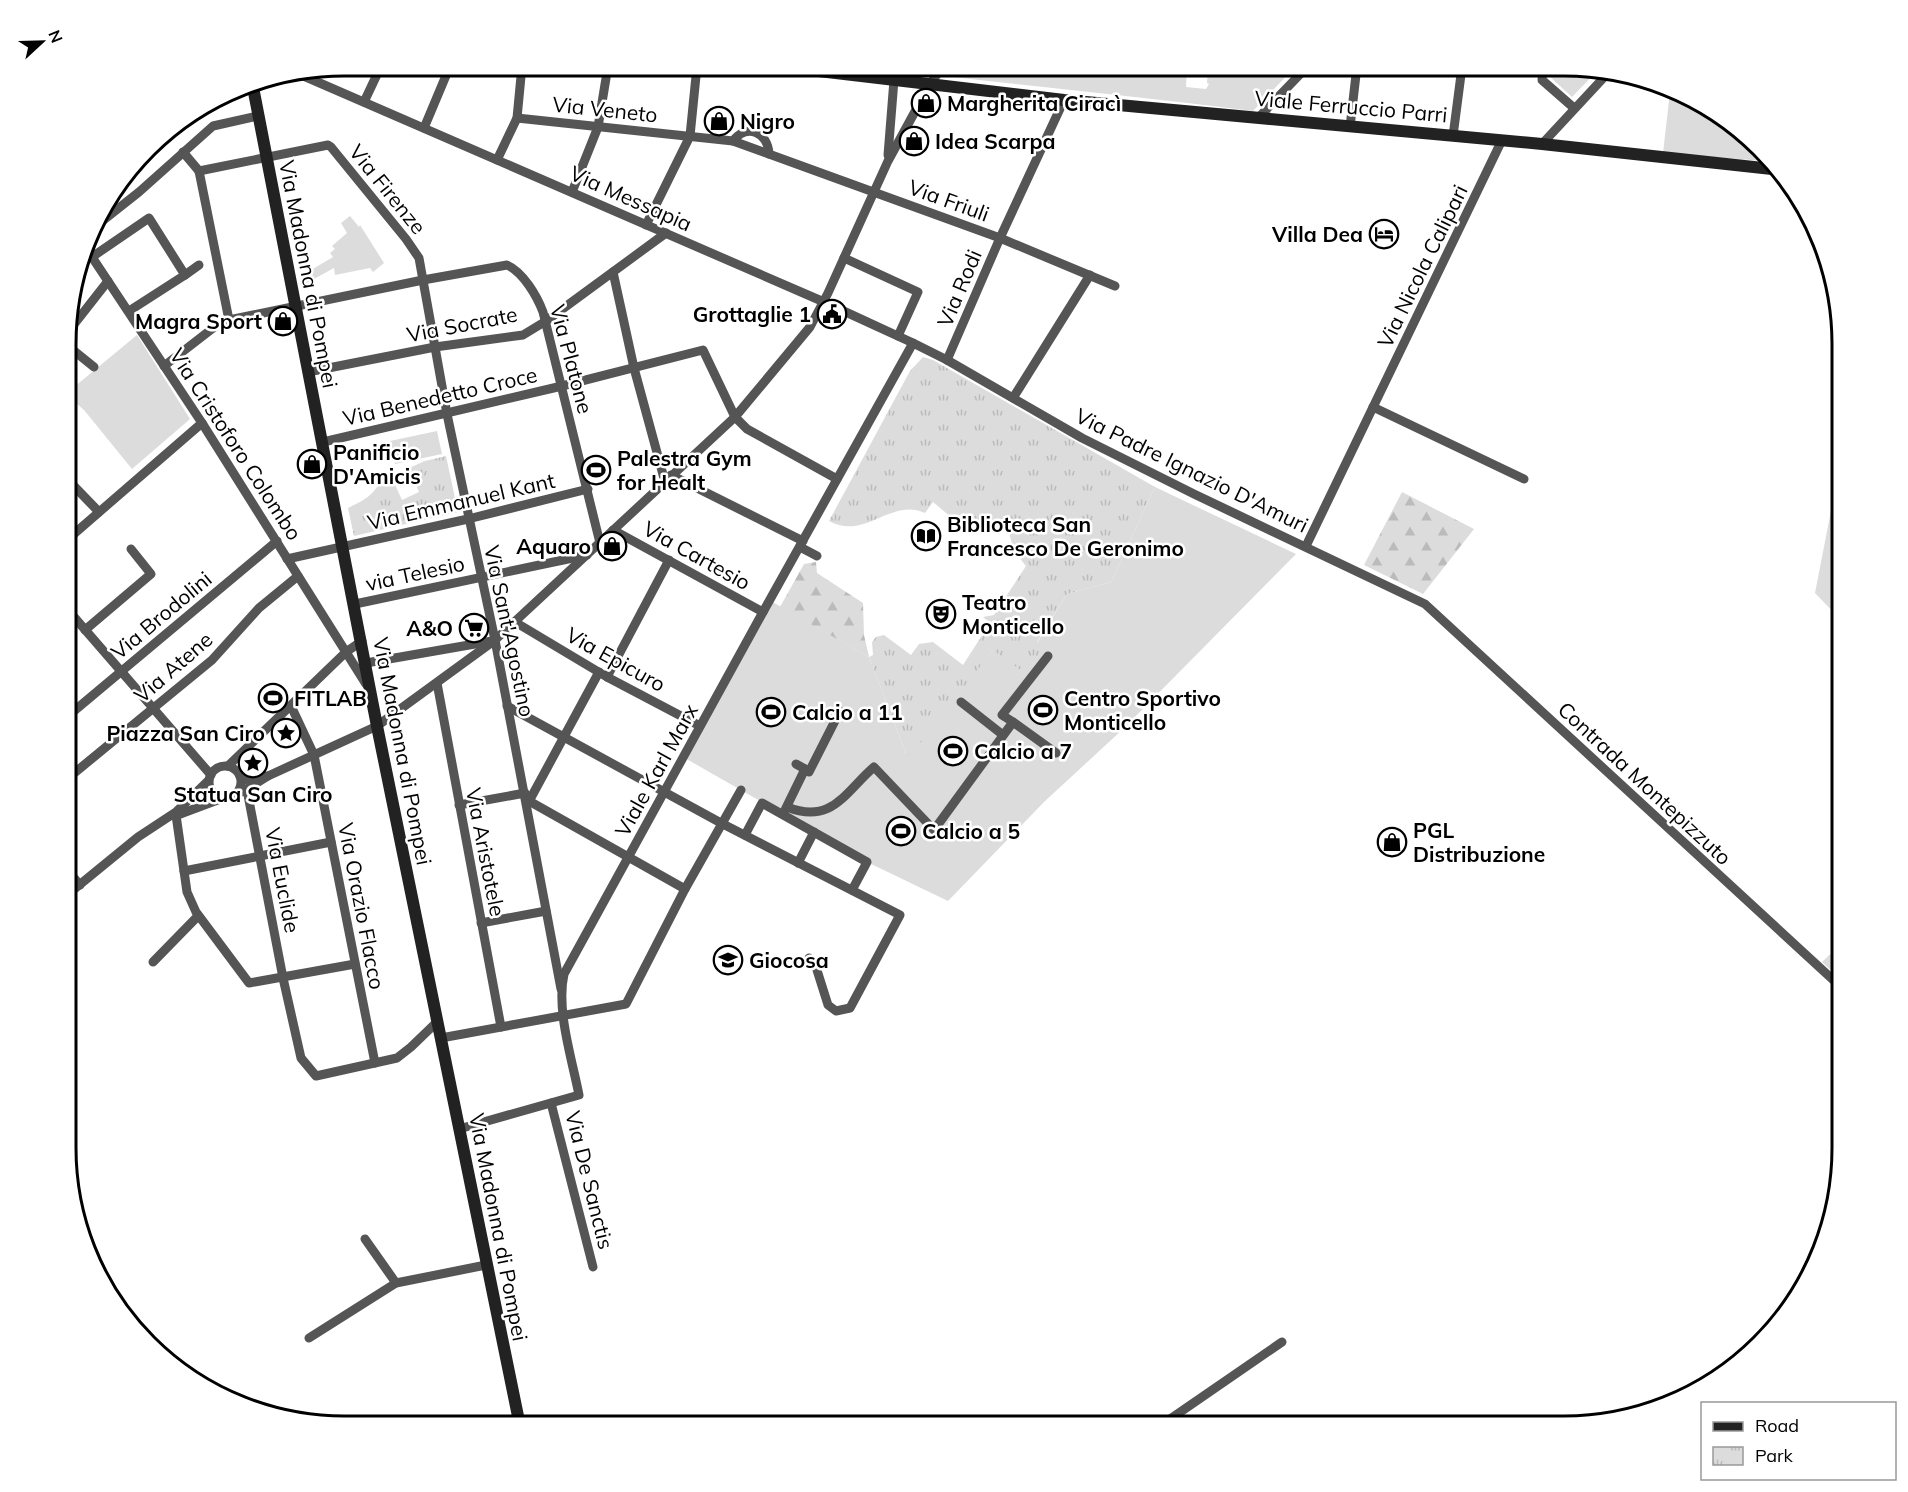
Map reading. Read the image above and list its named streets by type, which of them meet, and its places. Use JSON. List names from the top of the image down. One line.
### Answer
{"streets":{"street":["Viale Ferruccio Parri","Via Veneto","Via Firenze","Via Messapia","Via Friuli","Via Nicola Calipari","Via Madonna di Pompei","Via Rodi","Via Socrate","Via Platone","Via Benedetto Croce","Via Cristoforo Colombo","Via Padre Ignazio D'Amuri","Via Emmanuel Kant","Via Cartesio","via Telesio","Via Brodolini","Via Sant'Agostino","Via Epicuro","Via Atene","Viale Karl Marx","Contrada Montepizzuto","Via Aristotele","Via Euclide","Via Orazio Flacco","Via De Sanctis"]},"crossings":[["Viale Ferruccio Parri","Via Nicola Calipari"],["Viale Ferruccio Parri","Via Rodi"],["Via Veneto","Via Friuli"],["Via Firenze","Via Madonna di Pompei"],["Via Firenze","Via Platone"],["Via Firenze","Via Sant'Agostino"],["Via Messapia","Via Rodi"],["Via Messapia","Via Socrate"],["Via Messapia","Via Padre Ignazio D'Amuri"],["Via Messapia","Viale Karl Marx"],["Via Friuli","Via Rodi"],["Via Nicola Calipari","Via Padre Ignazio D'Amuri"],["Via Madonna di Pompei","Via Socrate"],["Via Madonna di Pompei","Via Platone"],["Via Madonna di Pompei","Via Benedetto Croce"],["Via Madonna di Pompei","Via Cristoforo Colombo"],["Via Madonna di Pompei","Via Emmanuel Kant"],["Via Madonna di Pompei","via Telesio"],["Via Rodi","Via Padre Ignazio D'Amuri"],["Via Socrate","Via Platone"],["Via Socrate","Via Sant'Agostino"],["Via Platone","Via Benedetto Croce"],["Via Platone","Via Cristoforo Colombo"],["Via Platone","Via Emmanuel Kant"],["Via Platone","Via Sant'Agostino"],["Via Benedetto Croce","Via Sant'Agostino"],["Via Cristoforo Colombo","Via Emmanuel Kant"],["Via Cristoforo Colombo","Via Brodolini"],["Via Cristoforo Colombo","Via Atene"],["Via Padre Ignazio D'Amuri","Contrada Montepizzuto"],["Via Emmanuel Kant","Via Sant'Agostino"],["Via Cartesio","Viale Karl Marx"],["via Telesio","Via Sant'Agostino"],["Via Sant'Agostino","Viale Karl Marx"],["Via Epicuro","Viale Karl Marx"],["Viale Karl Marx","Via De Sanctis"],["Via Euclide","Via Orazio Flacco"]],"places":{"shop":["Margherita Ciracì","Nigro","Idea Scarpa","Magra Sport","Panificio D'Amicis","Aquaro","PGL Distribuzione"],"hotel":["Villa Dea"],"public building":["Grottaglie 1"],"sports":["Palestra Gym for Healt","FITLAB","Centro Sportivo Monticello","Calcio a 11","Calcio a 7","Calcio a 5"],"library":["Biblioteca San Francesco De Geronimo"],"theatre":["Teatro Monticello"],"supermarket":["A&O"],"place":["Piazza San Ciro","Statua San Ciro"],"school or university":["Giocosa"]},"legend":["Road","Park"],"north":"right"}
